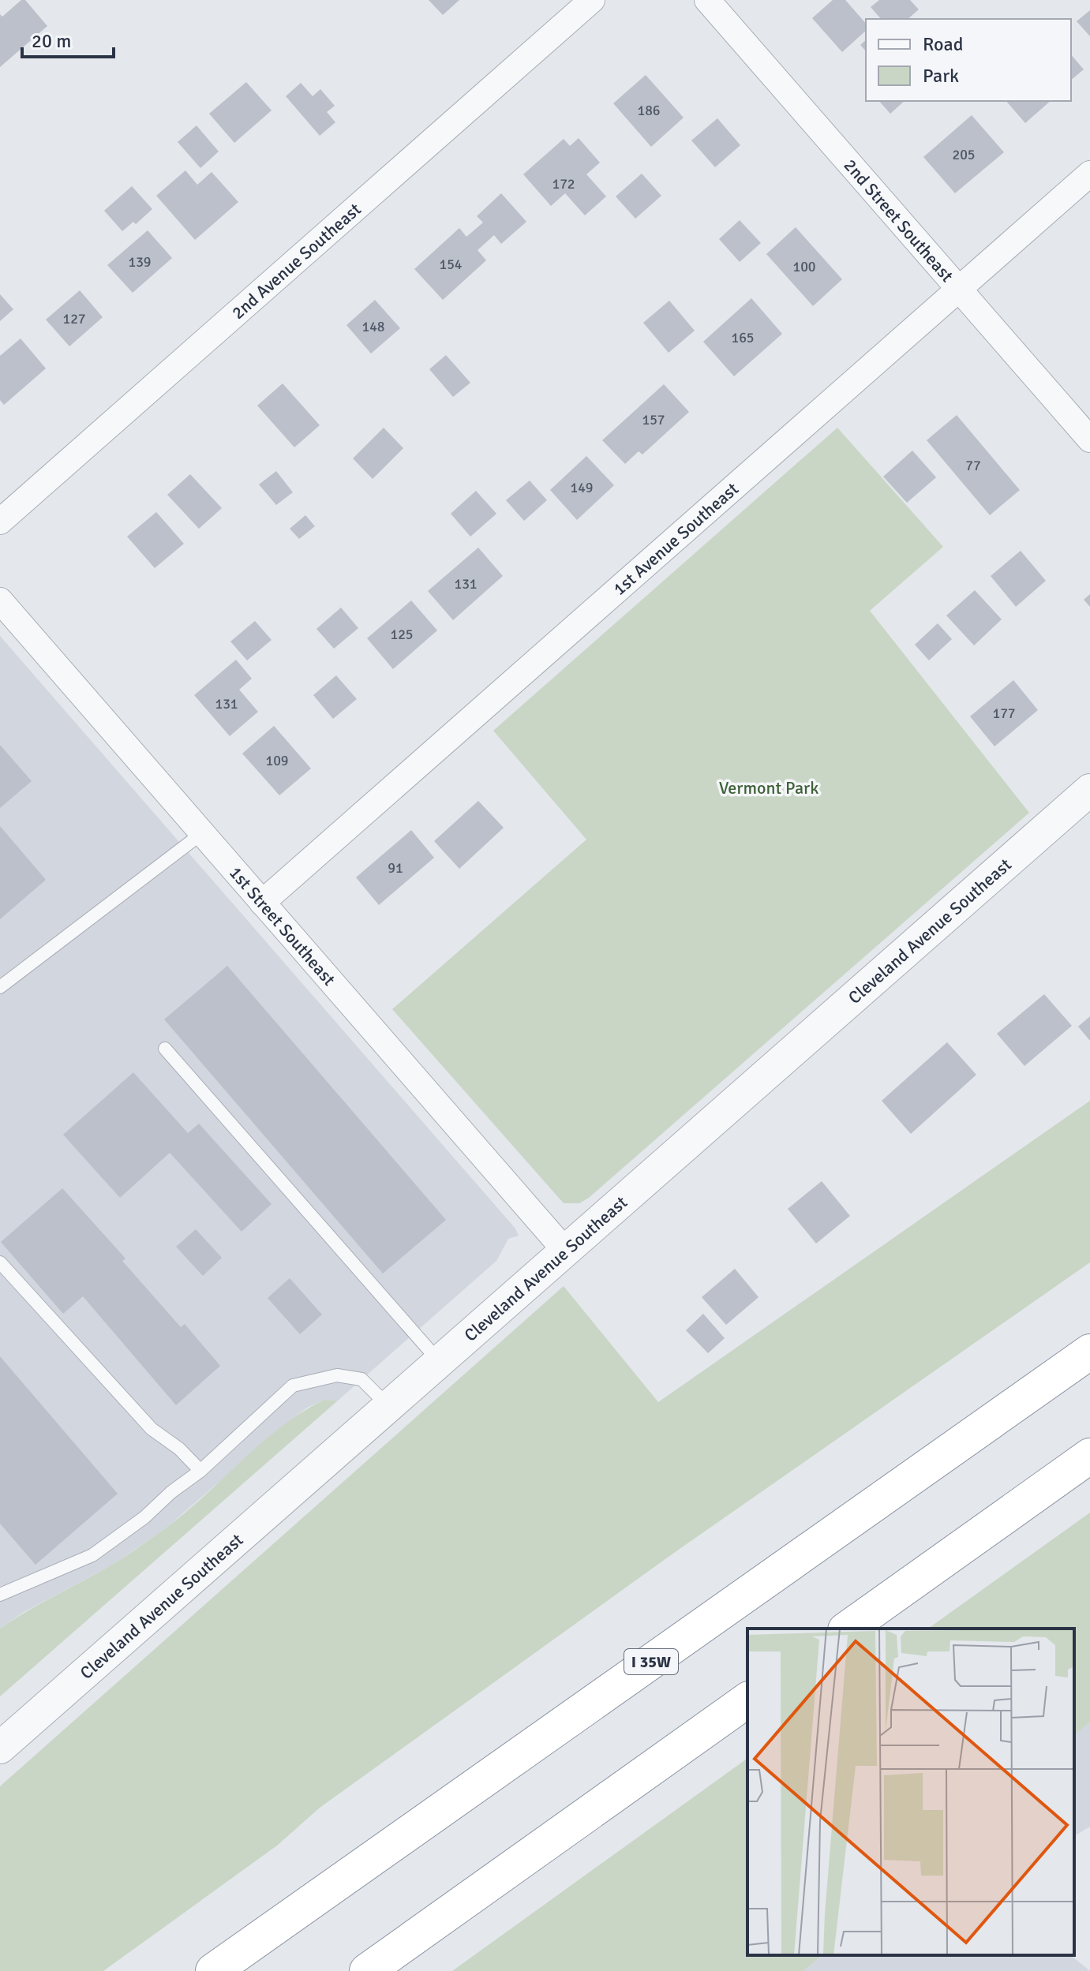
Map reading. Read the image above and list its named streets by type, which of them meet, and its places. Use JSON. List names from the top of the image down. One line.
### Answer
{"streets":{"highway":["I 35W"],"street":["2nd Street Southeast","2nd Avenue Southeast","1st Avenue Southeast","1st Street Southeast","Cleveland Avenue Southeast"]},"crossings":[["2nd Street Southeast","1st Avenue Southeast"],["1st Avenue Southeast","1st Street Southeast"],["1st Street Southeast","Cleveland Avenue Southeast"]],"parks":["Vermont Park"],"house_numbers":["186","205","172","139","154","100","127","148","165","157","77","149","131","125","131","177","109","91"],"legend":["Road","Park"],"scale_bar":"20 m"}
